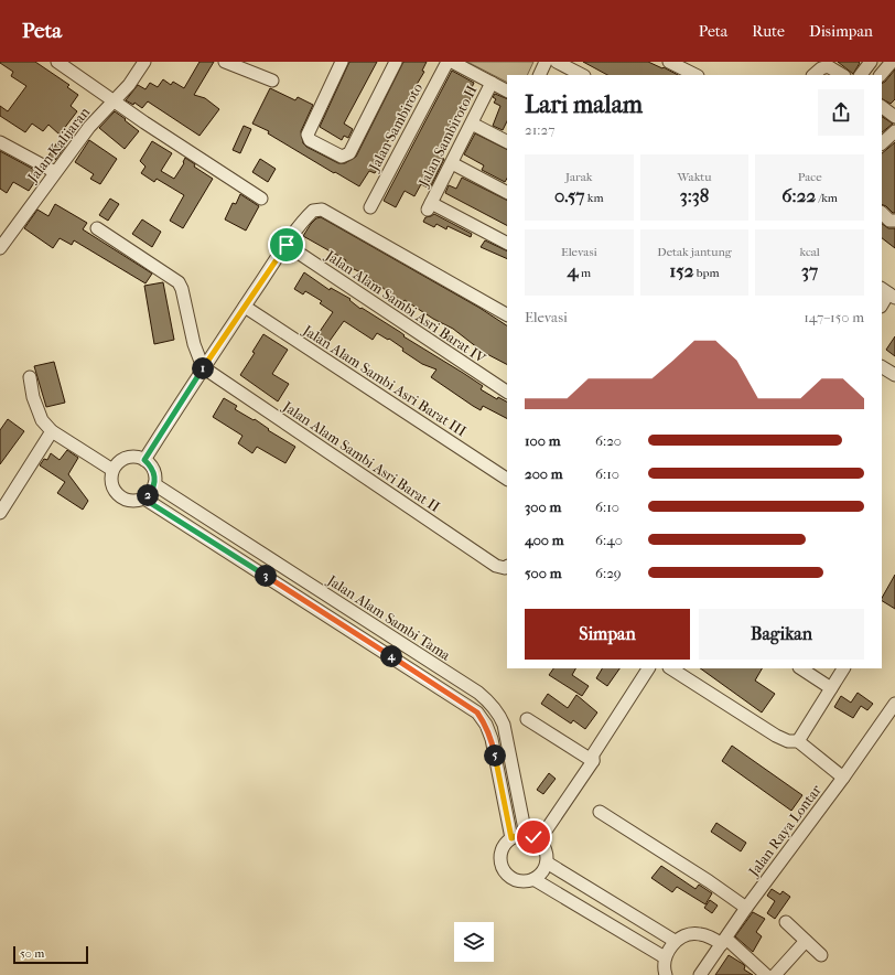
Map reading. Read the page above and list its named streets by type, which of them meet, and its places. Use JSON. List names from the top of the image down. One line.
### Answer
{"streets":{"street":["Jalan Sambiroto","Jalan Sambiroto II","Jalan Kalijaran","Jalan Alam Sambi Asri Barat IV","Jalan Alam Sambi Asri Barat III","Jalan Alam Sambi Asri Barat II","Jalan Alam Sambi Tama","Jalan Raya Lontar"]},"scale_bar":"50 m","page":{"header":"Peta","nav":["Peta","Rute","Disimpan"],"heading":["Lari malam","21:27"],"stats":[["Jarak","0.57 km"],["Waktu","3:38"],["Pace","6:22 /km"],["Elevasi","4 m"],["Detak jantung","152 bpm"],["kcal","37"]],"chart":["Elevasi","147–150 m"],"pins":["1","2","3","4","5"],"list":[{"name":"100 m","note":"6:20"},{"name":"200 m","note":"6:10"},{"name":"300 m","note":"6:10"},{"name":"400 m","note":"6:40"},{"name":"500 m","note":"6:29"}],"buttons":["Simpan","Bagikan"],"scale":"50 m"}}
